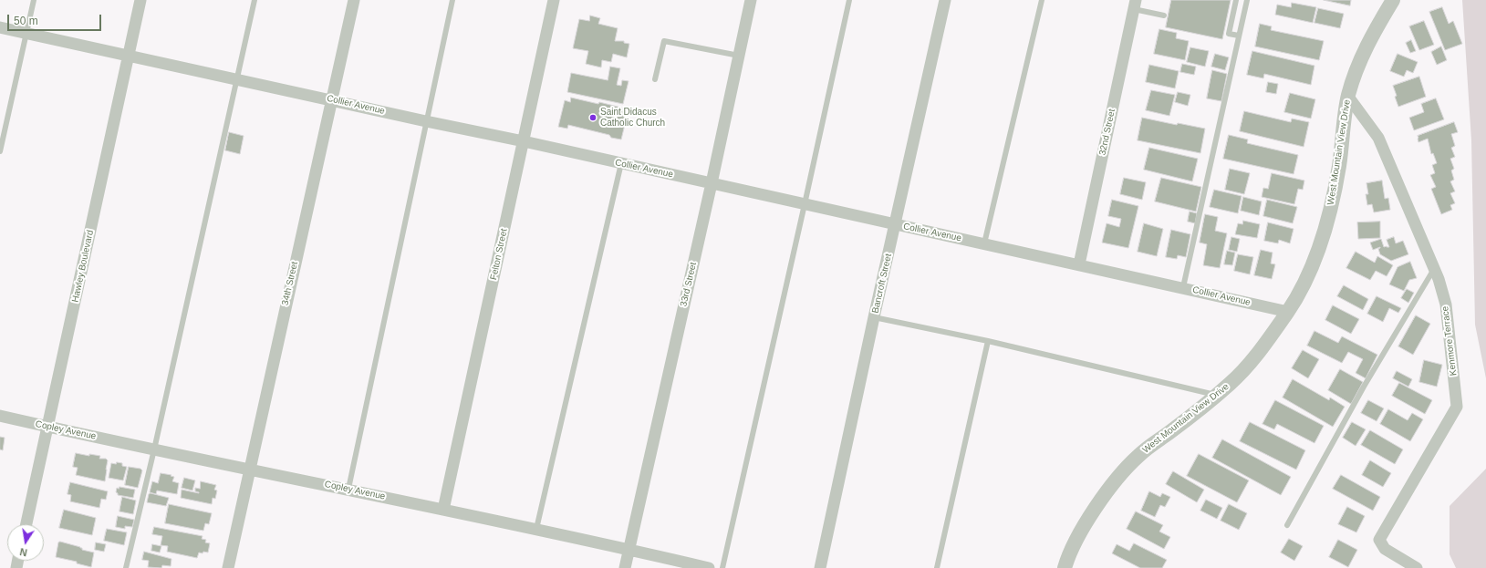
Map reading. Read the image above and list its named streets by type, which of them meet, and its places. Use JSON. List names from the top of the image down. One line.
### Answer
{"streets":{"street":["Collier Avenue","32nd Street","West Mountain View Drive","Felton Street","Hawley Boulevard","34th Street","Bancroft Street","33rd Street","Kenmore Terrace","Copley Avenue"]},"crossings":[["Collier Avenue","32nd Street"],["Collier Avenue","West Mountain View Drive"],["Collier Avenue","Felton Street"],["Collier Avenue","Hawley Boulevard"],["Collier Avenue","34th Street"],["Collier Avenue","Bancroft Street"],["Collier Avenue","33rd Street"],["West Mountain View Drive","Kenmore Terrace"],["Felton Street","Copley Avenue"],["Hawley Boulevard","Copley Avenue"],["34th Street","Copley Avenue"],["33rd Street","Copley Avenue"]],"places":["Saint Didacus Catholic Church"],"scale_bar":"50 m","north":"bottom"}
